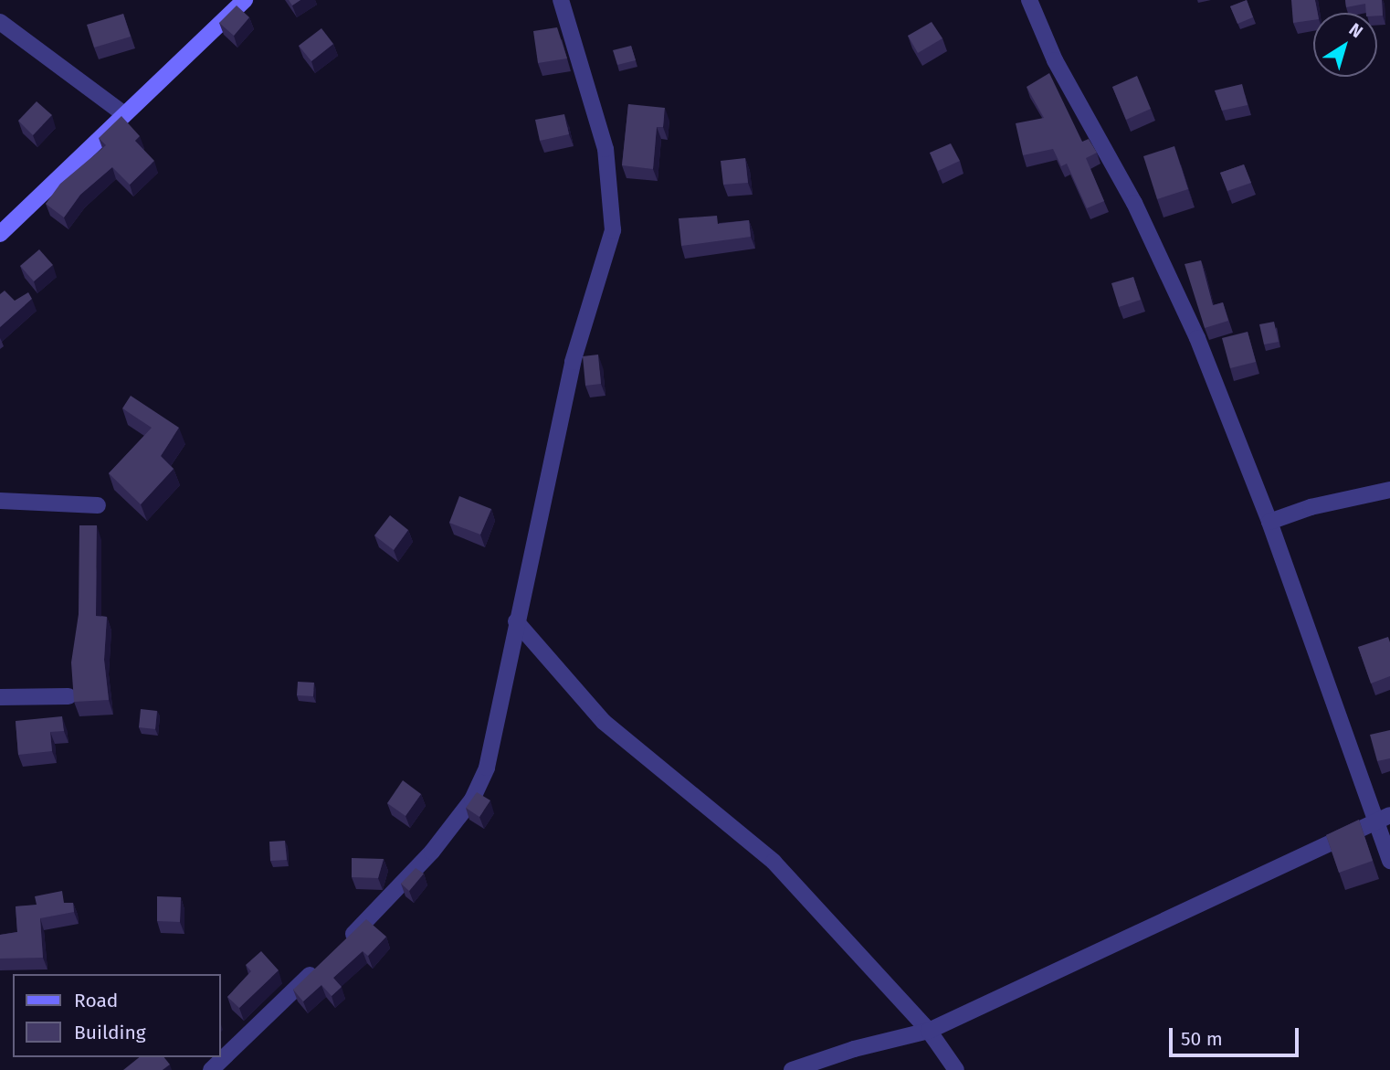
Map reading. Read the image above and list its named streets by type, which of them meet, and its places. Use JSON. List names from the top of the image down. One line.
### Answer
{"legend":["Road","Building"],"scale_bar":"50 m","north":"top right"}
